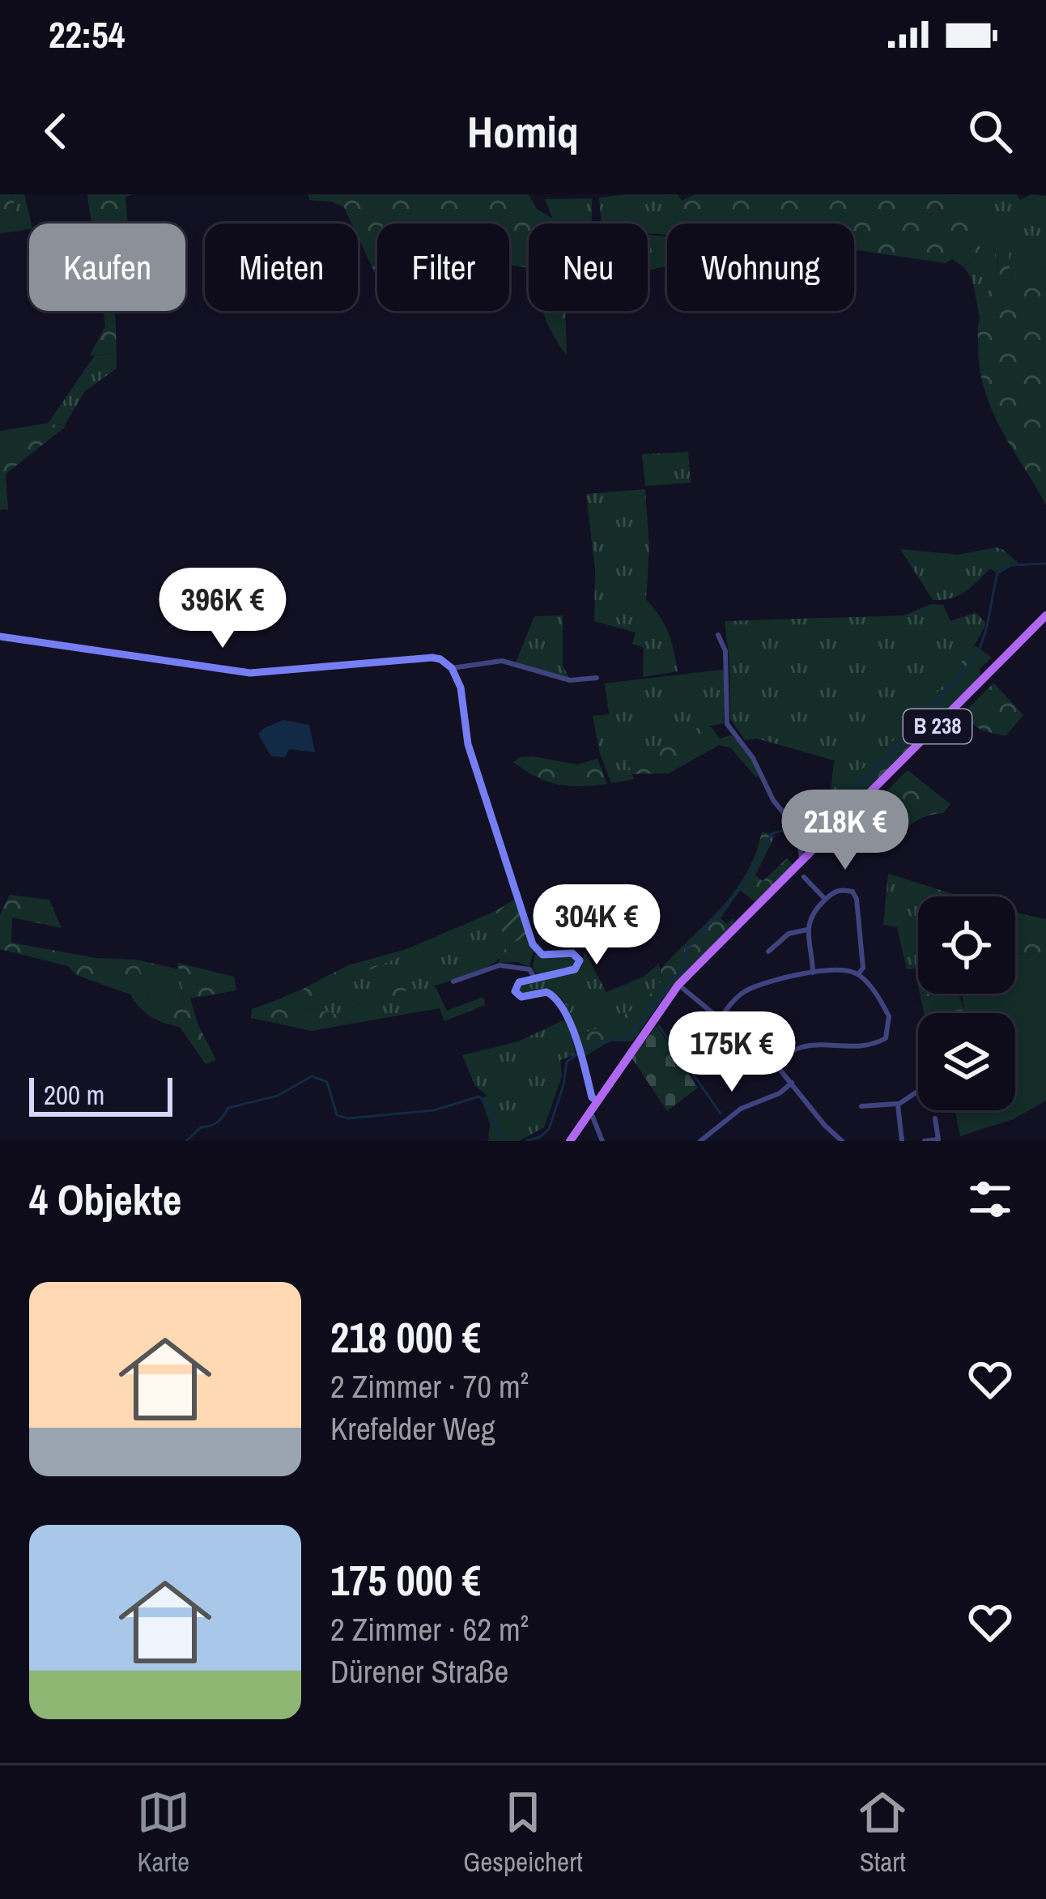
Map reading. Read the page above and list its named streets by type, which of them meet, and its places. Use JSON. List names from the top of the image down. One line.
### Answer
{"streets":{"main road":["B 238"]},"scale_bar":"200 m","page":{"status":"22:54","header":"Homiq","chip":["Kaufen","Mieten","Filter","Neu","Wohnung"],"price":["396K €","218K €","304K €","175K €"],"scale":"200 m","heading":"4 Objekte","list":[{"name":"218 000 €","note":"2 Zimmer · 70 m² · Krefelder Weg"},{"name":"175 000 €","note":"2 Zimmer · 62 m² · Dürener Straße"}],"tabs":["Karte","Gespeichert","Start"]}}
